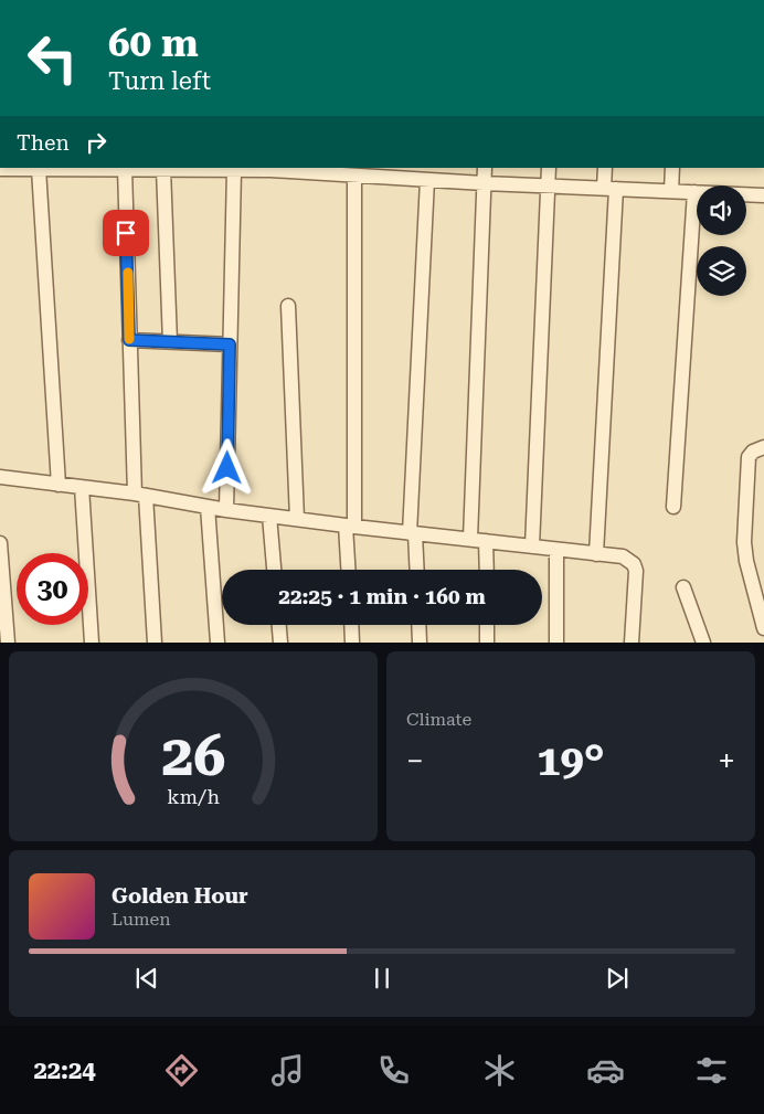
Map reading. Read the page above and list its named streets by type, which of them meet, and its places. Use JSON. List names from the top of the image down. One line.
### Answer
{"page":{"turn":["60 m","Turn left"],"then":"Then","limit":"30","trip":"22:25 · 1 min · 160 m","tile":"Climate","heat":["−","19°","+"],"song":["Golden Hour","Lumen"],"tabs":"22:24","gauge":["26","km/h"]}}
